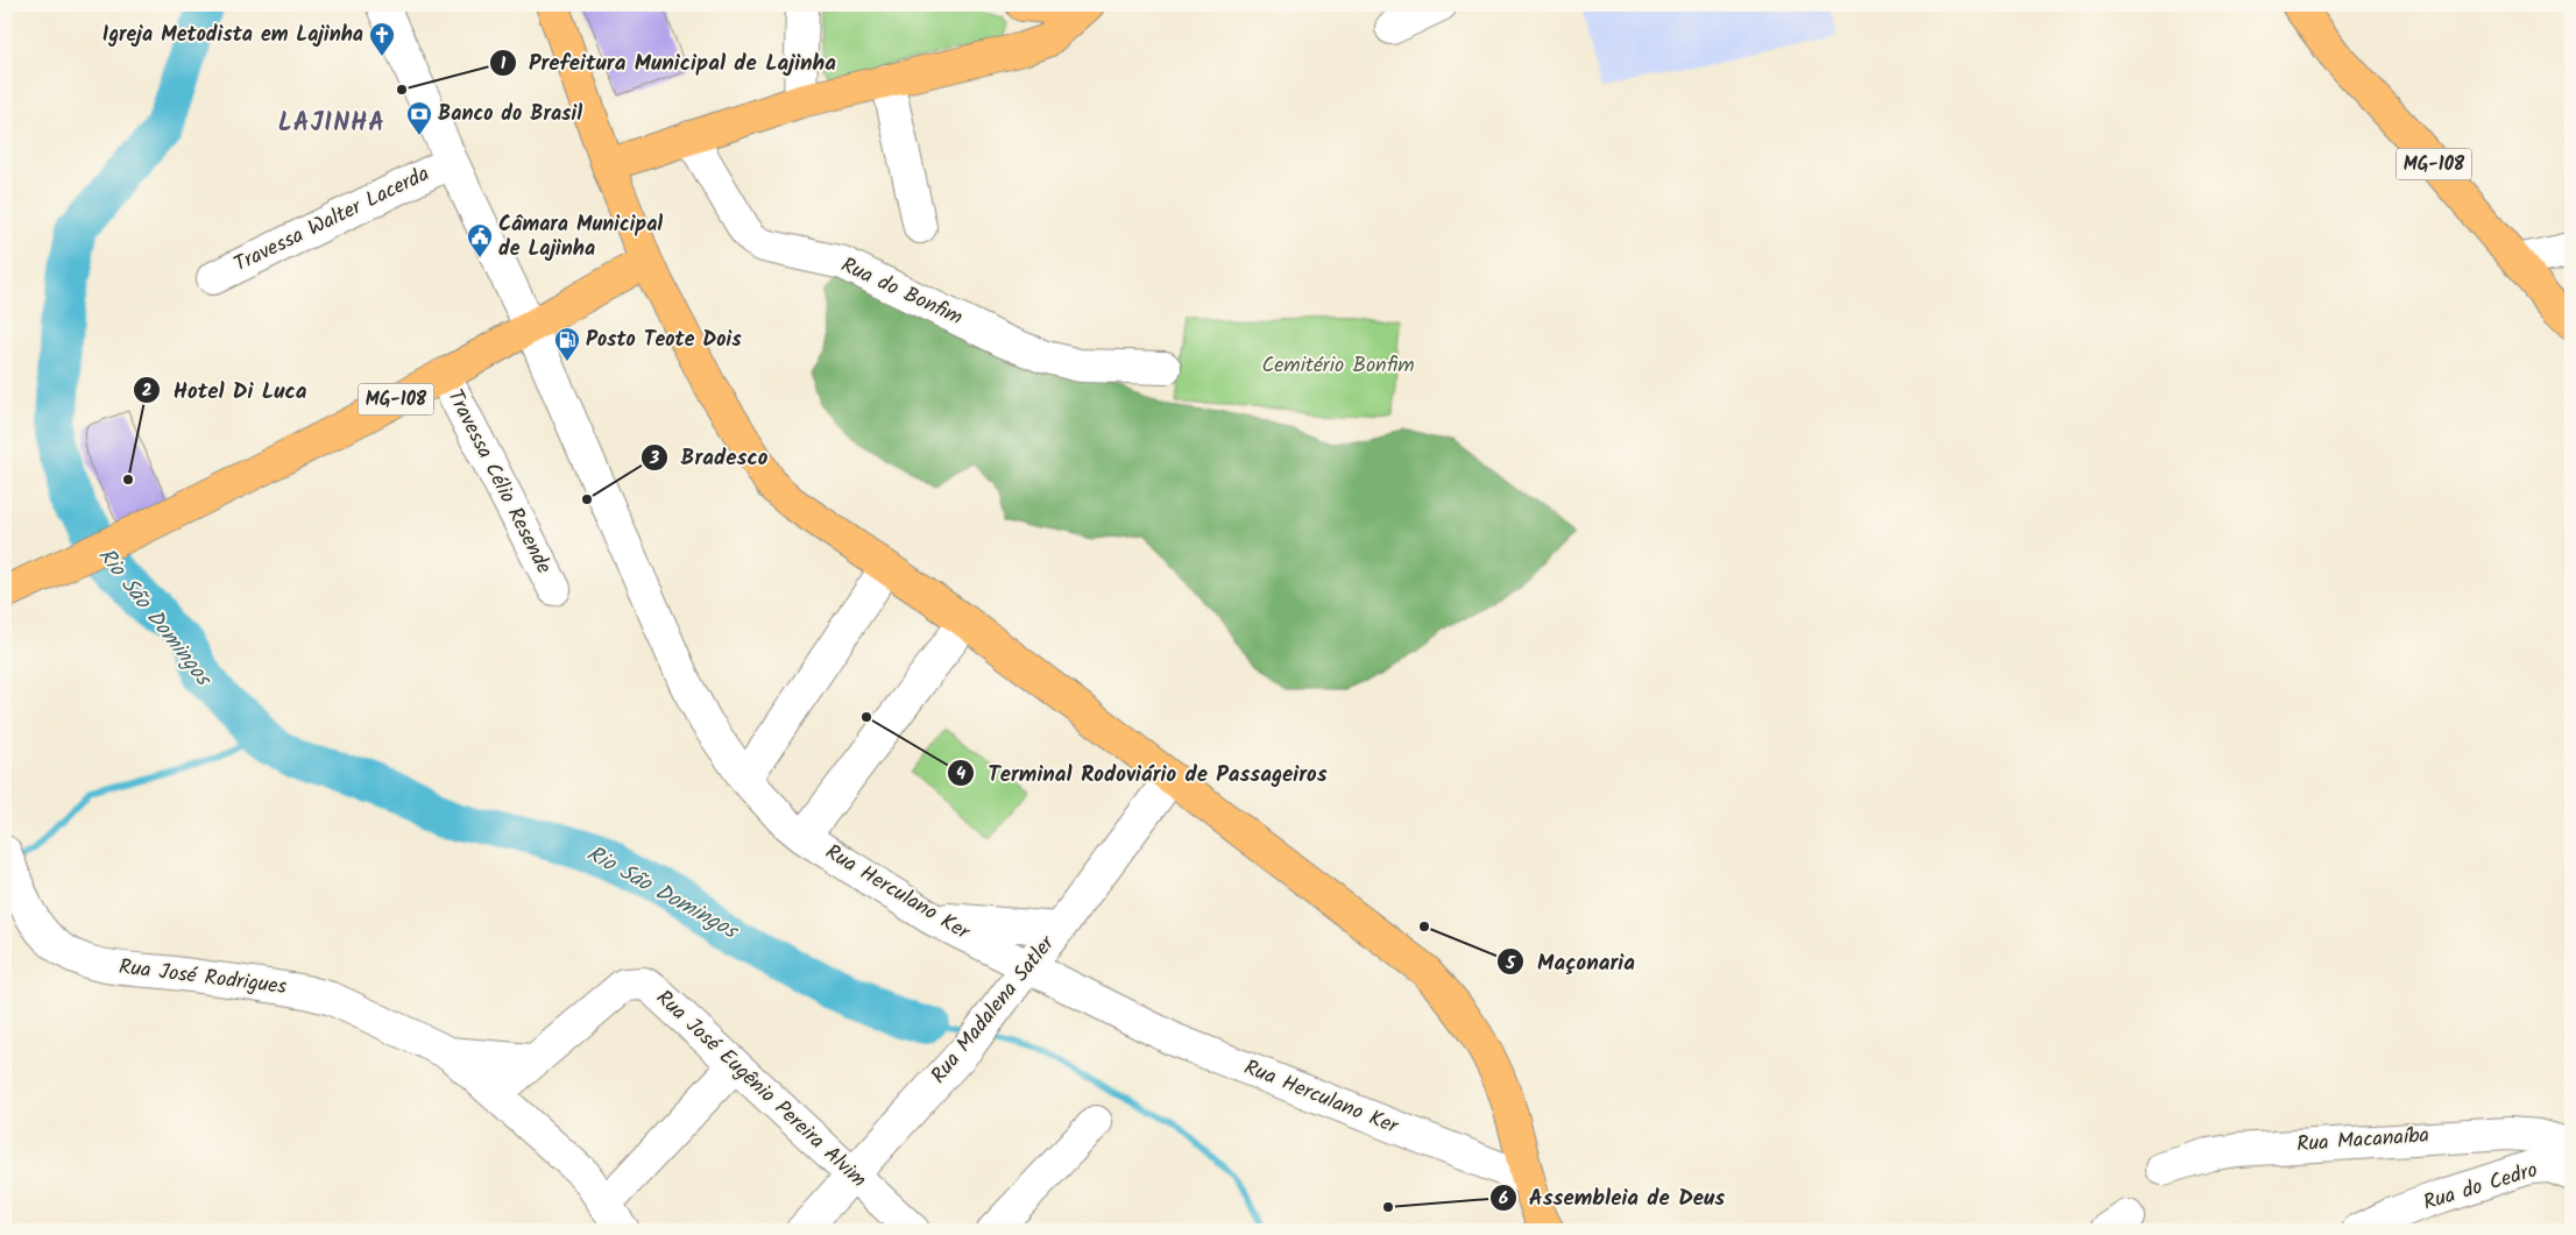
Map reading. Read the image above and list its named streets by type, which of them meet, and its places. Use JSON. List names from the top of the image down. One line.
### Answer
{"streets":{"main road":["MG-108"],"street":["Travessa Walter Lacerda","Rua do Bonfim","Travessa Célio Resende","Rua Herculano Ker","Rua José Rodrigues","Rua Madalena Satler","Rua José Eugênio Pereira Alvim","Rua Macanaíba","Rua do Cedro"]},"crossings":[["MG-108","Travessa Célio Resende"],["MG-108","Rua Herculano Ker"],["Travessa Walter Lacerda","Rua Herculano Ker"],["Rua Herculano Ker","Rua Madalena Satler"],["Rua José Rodrigues","Rua José Eugênio Pereira Alvim"],["Rua Madalena Satler","Rua José Eugênio Pereira Alvim"],["Rua Macanaíba","Rua do Cedro"]],"districts":["LAJINHA"],"water":["Rio São Domingos"],"parks":["Cemitério Bonfim"],"places":{"church":["Igreja Metodista em Lajinha"],"other":["Prefeitura Municipal de Lajinha","Hotel Di Luca","Bradesco","Terminal Rodoviário de Passageiros","Maçonaria","Assembleia de Deus"],"bank":["Banco do Brasil"],"public building":["Câmara Municipal de Lajinha"],"fuel station":["Posto Teote Dois"]}}
